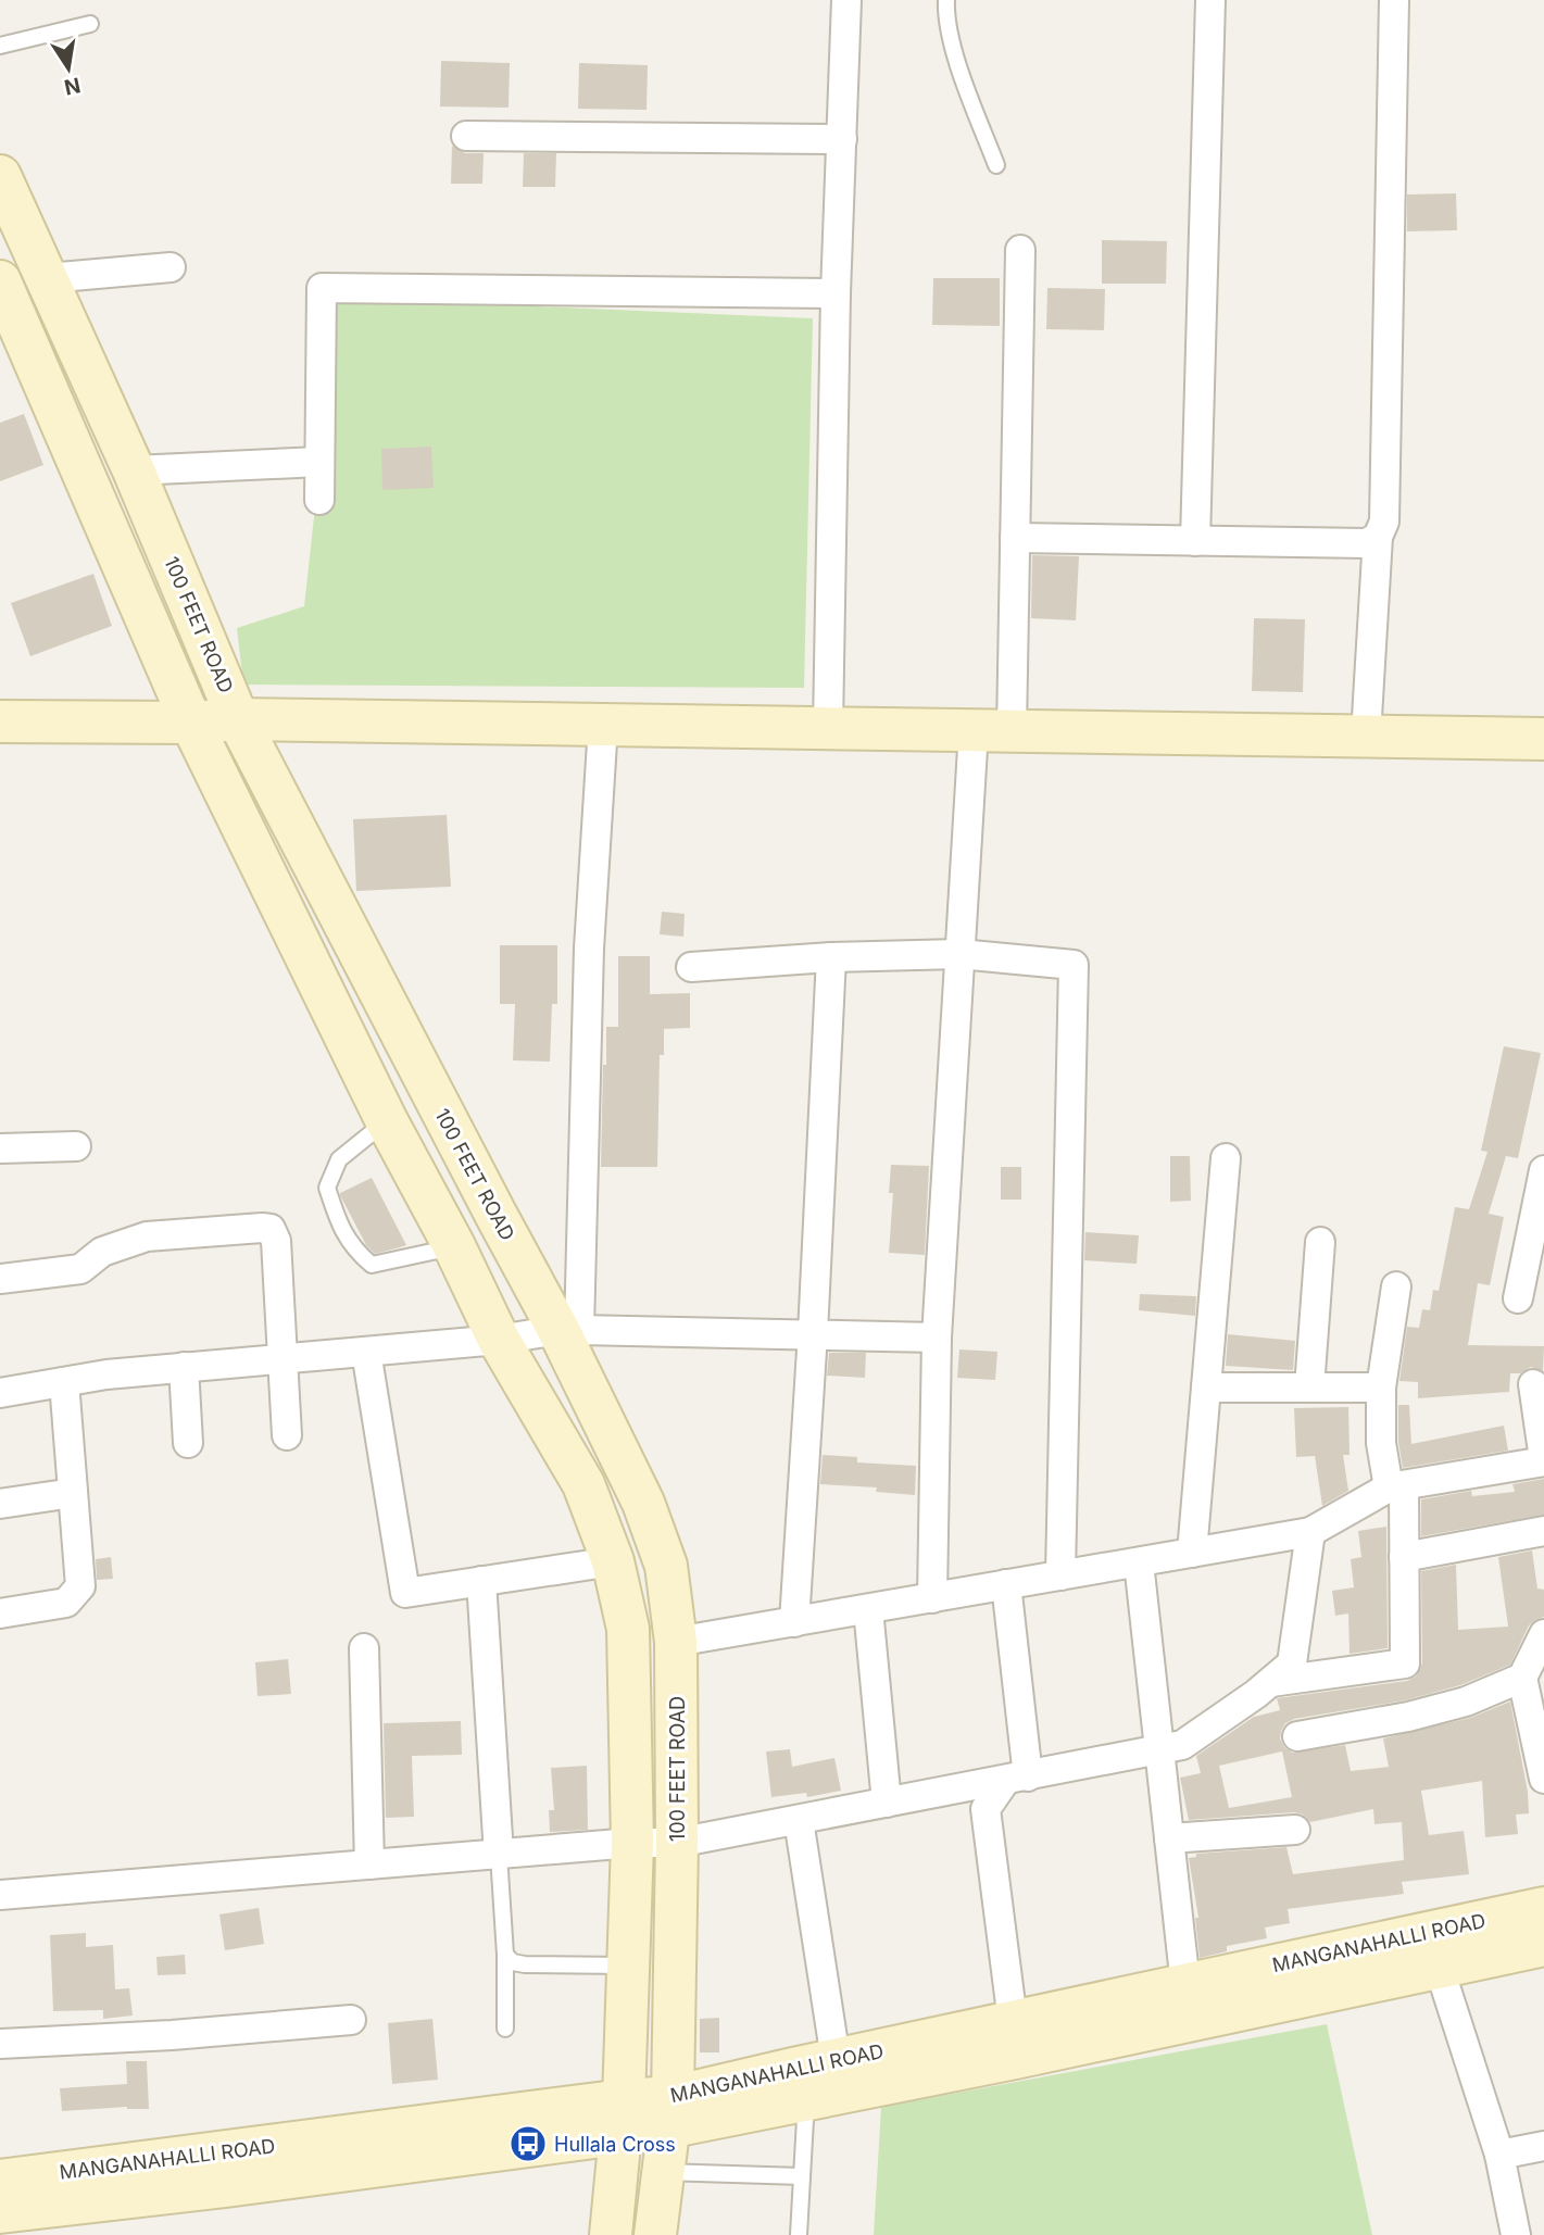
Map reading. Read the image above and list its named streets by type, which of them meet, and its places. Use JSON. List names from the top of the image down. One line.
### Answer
{"streets":{"main road":["100 FEET ROAD","MANGANAHALLI ROAD"]},"crossings":[["100 FEET ROAD","MANGANAHALLI ROAD"]],"places":{"bus stop":["Hullala Cross"]},"north":"bottom"}
